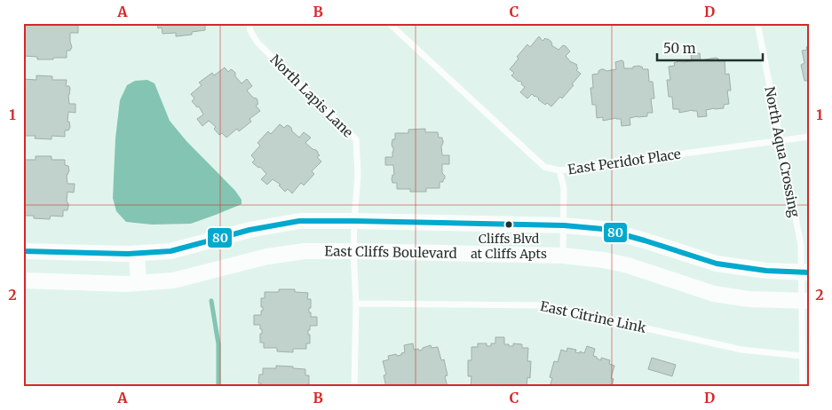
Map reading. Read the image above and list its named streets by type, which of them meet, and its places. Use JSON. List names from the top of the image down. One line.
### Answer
{"streets":{"street":["East Cliffs Boulevard"],"lane":["North Lapis Lane","North Aqua Crossing","East Peridot Place","East Citrine Link"]},"crossings":[["North Lapis Lane","East Cliffs Boulevard"],["North Lapis Lane","East Citrine Link"],["North Aqua Crossing","East Peridot Place"],["North Aqua Crossing","East Cliffs Boulevard"],["North Aqua Crossing","East Citrine Link"]],"places":["Cliffs Blvd at Cliffs Apts"],"lines":["transit line 80"],"scale_bar":"50 m","grid":{"columns":["A","B","C","D"],"rows":["1","2"]}}
